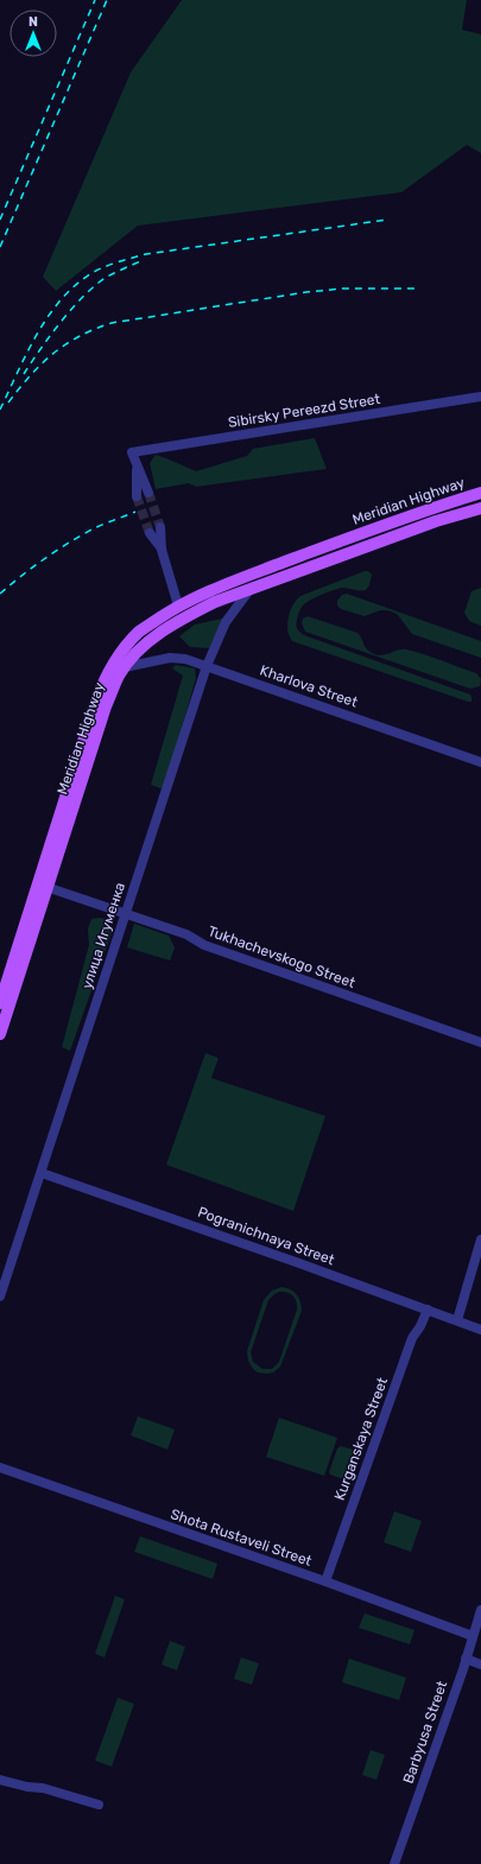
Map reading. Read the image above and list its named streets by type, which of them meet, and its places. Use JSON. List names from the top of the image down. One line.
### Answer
{"streets":{"main road":["Meridian Highway"],"street":["Sibirsky Pereezd Street","Kharlova Street","улица Игуменка","Tukhachevskogo Street","Pogranichnaya Street","Kurganskaya Street","Shota Rustaveli Street","Barbyusa Street"]},"crossings":[["Meridian Highway","Kharlova Street"],["Meridian Highway","улица Игуменка"],["Meridian Highway","Tukhachevskogo Street"],["Kharlova Street","улица Игуменка"],["улица Игуменка","Tukhachevskogo Street"],["улица Игуменка","Pogranichnaya Street"],["Pogranichnaya Street","Kurganskaya Street"],["Kurganskaya Street","Shota Rustaveli Street"],["Shota Rustaveli Street","Barbyusa Street"]],"north":"top"}
